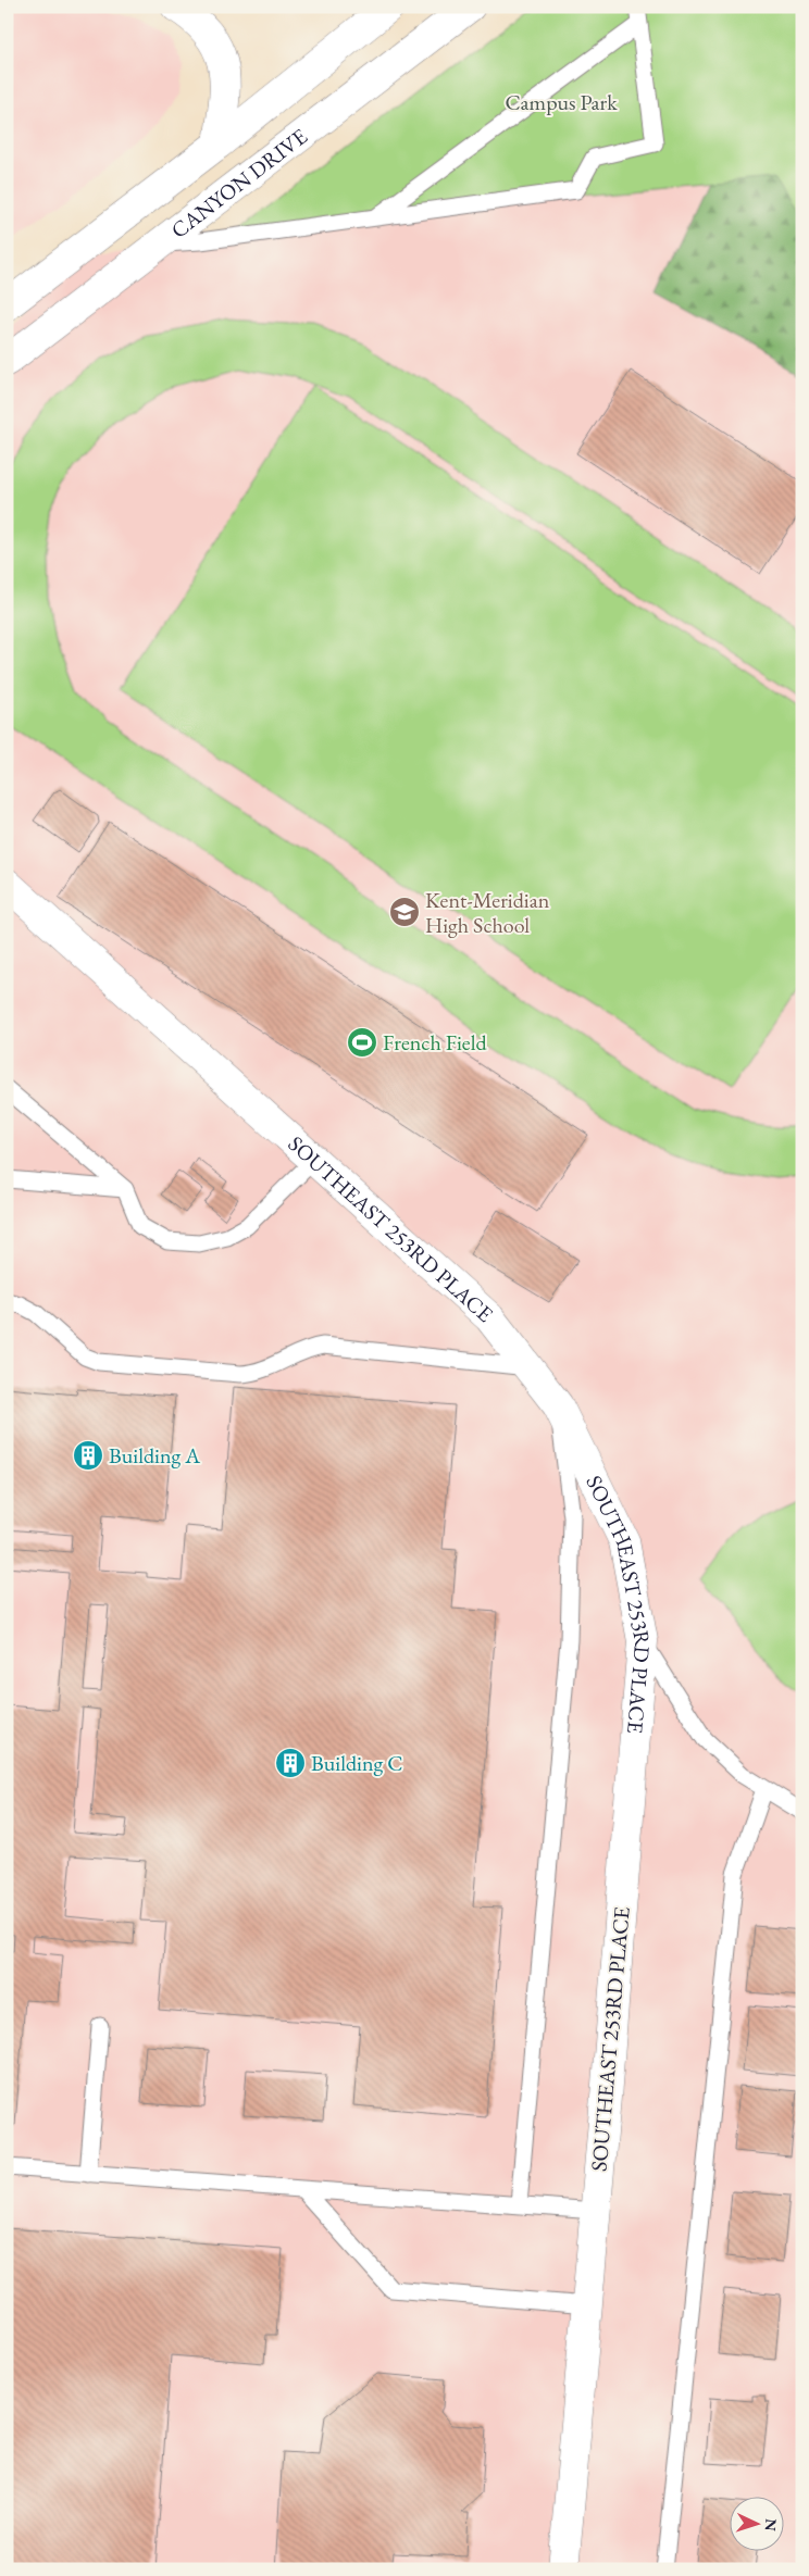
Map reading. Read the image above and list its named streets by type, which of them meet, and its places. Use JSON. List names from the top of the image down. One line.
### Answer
{"streets":{"street":["CANYON DRIVE","SOUTHEAST 253RD PLACE"]},"parks":["Campus Park"],"places":{"school or university":["Kent-Meridian High School"],"sports":["French Field"],"building":["Building A","Building C"]},"north":"right"}
